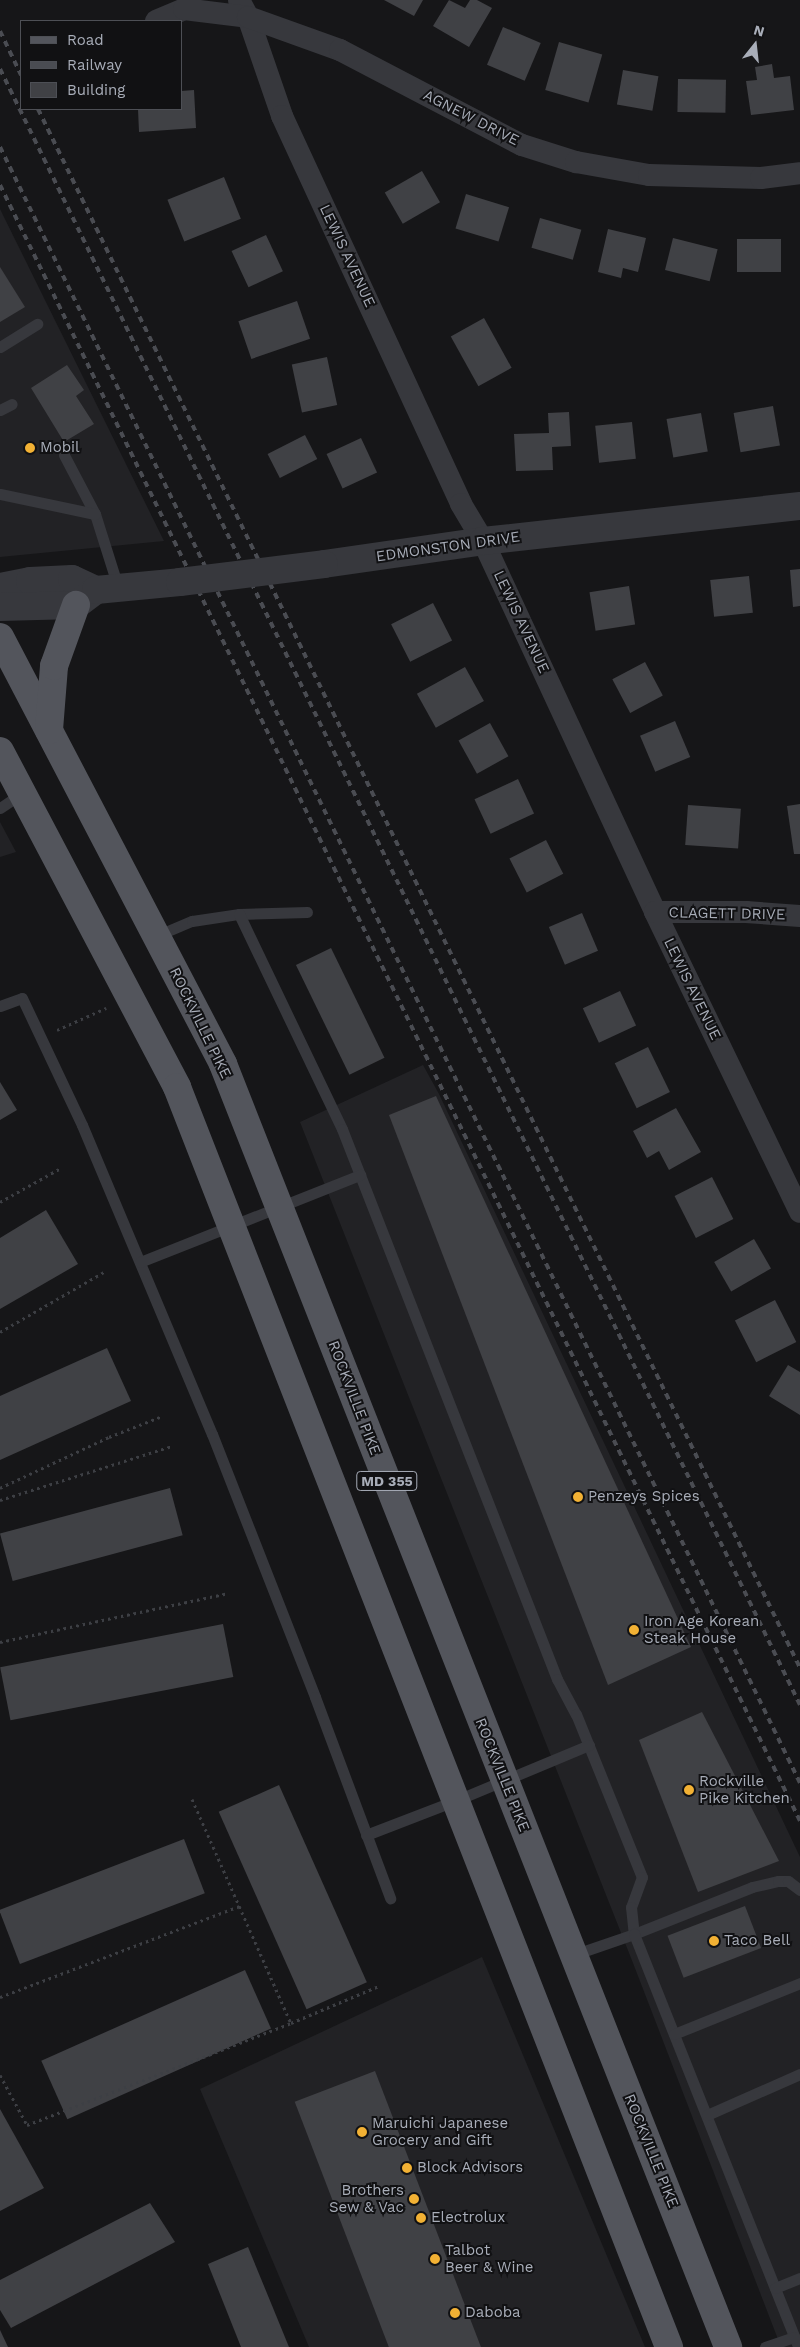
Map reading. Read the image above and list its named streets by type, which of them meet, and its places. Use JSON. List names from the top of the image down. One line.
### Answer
{"streets":{"main road":["ROCKVILLE PIKE","MD 355"],"street":["AGNEW DRIVE","LEWIS AVENUE","EDMONSTON DRIVE","CLAGETT DRIVE"]},"crossings":[["AGNEW DRIVE","LEWIS AVENUE"],["LEWIS AVENUE","EDMONSTON DRIVE"],["LEWIS AVENUE","CLAGETT DRIVE"]],"places":["Mobil","Penzeys Spices","Iron Age Korean Steak House","Rockville Pike Kitchen","Taco Bell","Maruichi Japanese Grocery and Gift","Block Advisors","Brothers Sew & Vac","Electrolux","Talbot Beer & Wine","Daboba"],"legend":["Road","Railway","Building"],"north":"top"}
